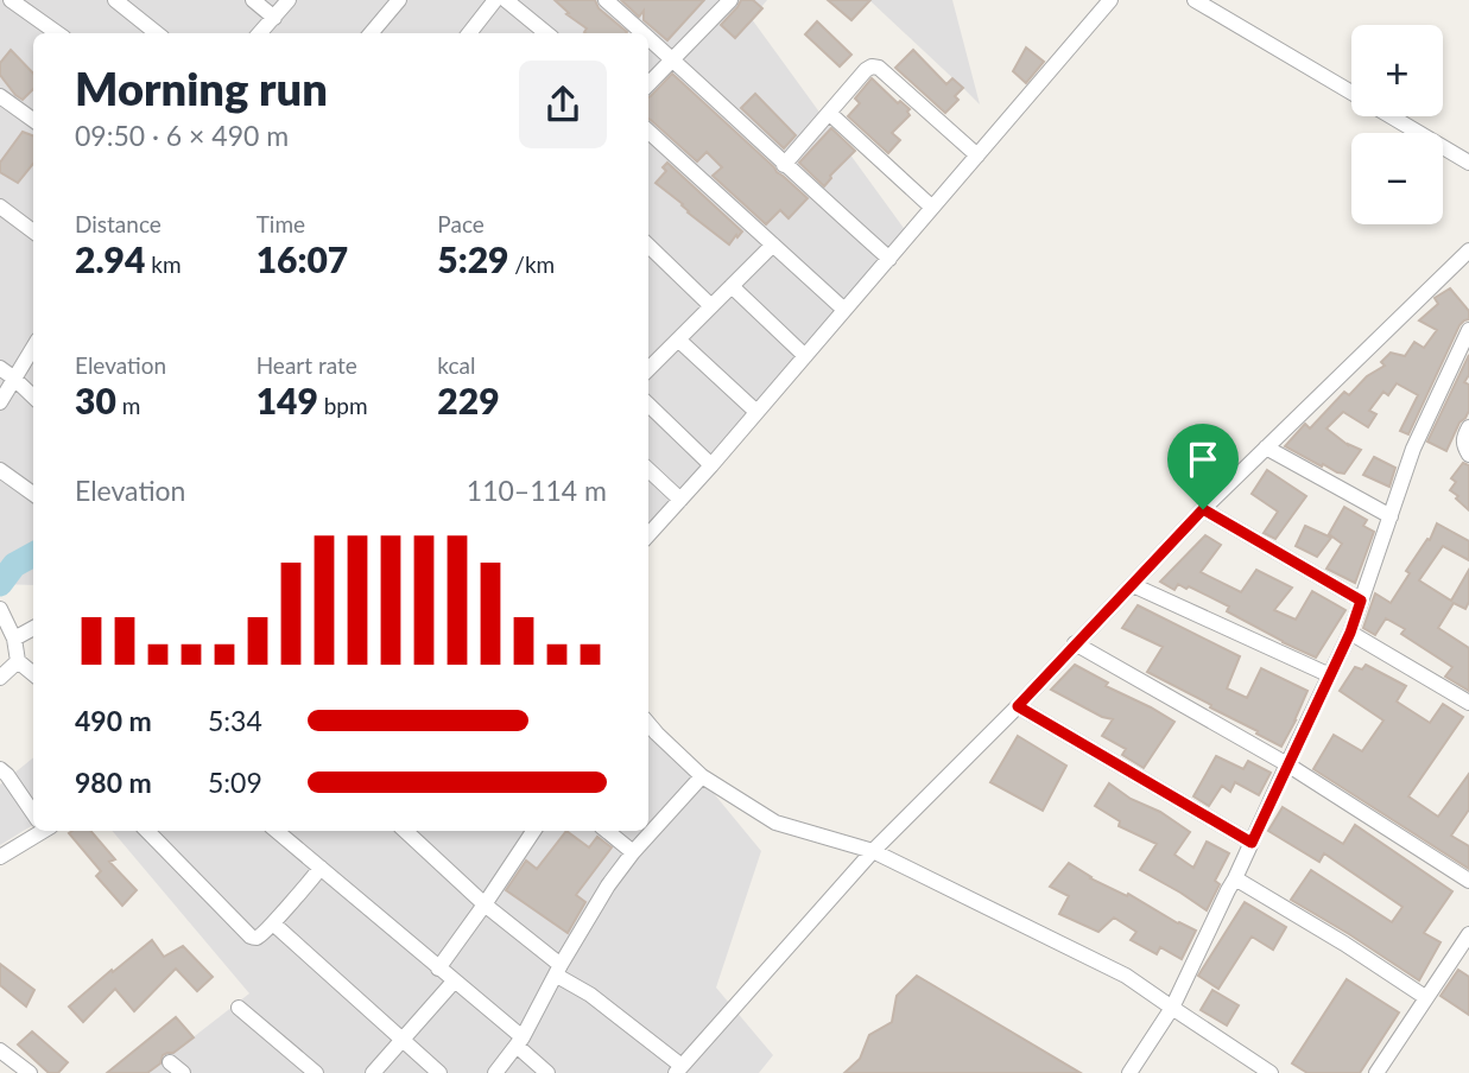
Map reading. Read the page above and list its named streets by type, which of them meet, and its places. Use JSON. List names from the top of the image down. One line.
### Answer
{"page":{"map_buttons":["+","−"],"heading":["Morning run","09:50 · 6 × 490 m"],"stats":[["Distance","2.94 km"],["Time","16:07"],["Pace","5:29 /km"],["Elevation","30 m"],["Heart rate","149 bpm"],["kcal","229"]],"chart":["Elevation","110–114 m"],"list":[{"name":"490 m","note":"5:34"},{"name":"980 m","note":"5:09"}]}}
